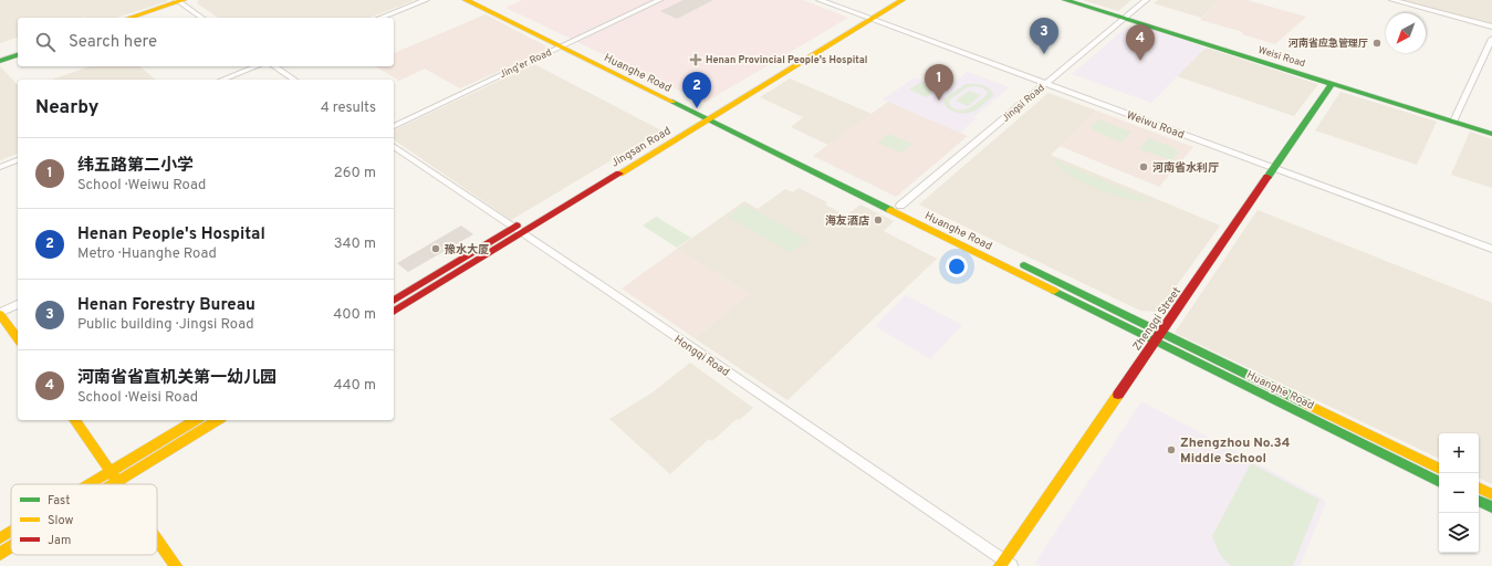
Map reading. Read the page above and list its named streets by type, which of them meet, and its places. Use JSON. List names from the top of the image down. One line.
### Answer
{"streets":{"main road":["Weisi Road","Huanghe Road","Jingsan Road","Zhengqi Street"],"street":["Jing'er Road","Jingsi Road","Weiwu Road","Hongqi Road"]},"crossings":[["Weisi Road","Jingsi Road"],["Weisi Road","Zhengqi Street"],["Jing'er Road","Huanghe Road"],["Huanghe Road","Jingsi Road"],["Huanghe Road","Jingsan Road"],["Huanghe Road","Zhengqi Street"],["Jingsi Road","Weiwu Road"],["Weiwu Road","Jingsan Road"],["Weiwu Road","Zhengqi Street"],["Jingsan Road","Hongqi Road"],["Zhengqi Street","Hongqi Road"]],"places":{"other":["河南省应急管理厅","河南省水利厅","海友酒店","豫水大厦","Zhengzhou No.34 Middle School"],"health":["Henan Provincial People's Hospital"]},"legend":["Fast","Slow","Jam"],"north":"bottom left","page":{"pins":["3","4","1","2"],"search":"Search here","heading":["Nearby","4 results"],"list":[{"mark":"1","name":"纬五路第二小学","note":"School · Weiwu Road","value":"260 m"},{"mark":"2","name":"Henan People's Hospital","note":"Metro · Huanghe Road","value":"340 m"},{"mark":"3","name":"Henan Forestry Bureau","note":"Public building · Jingsi Road","value":"400 m"},{"mark":"4","name":"河南省省直机关第一幼儿园","note":"School · Weisi Road","value":"440 m"}],"map_buttons":["+","−"]}}
